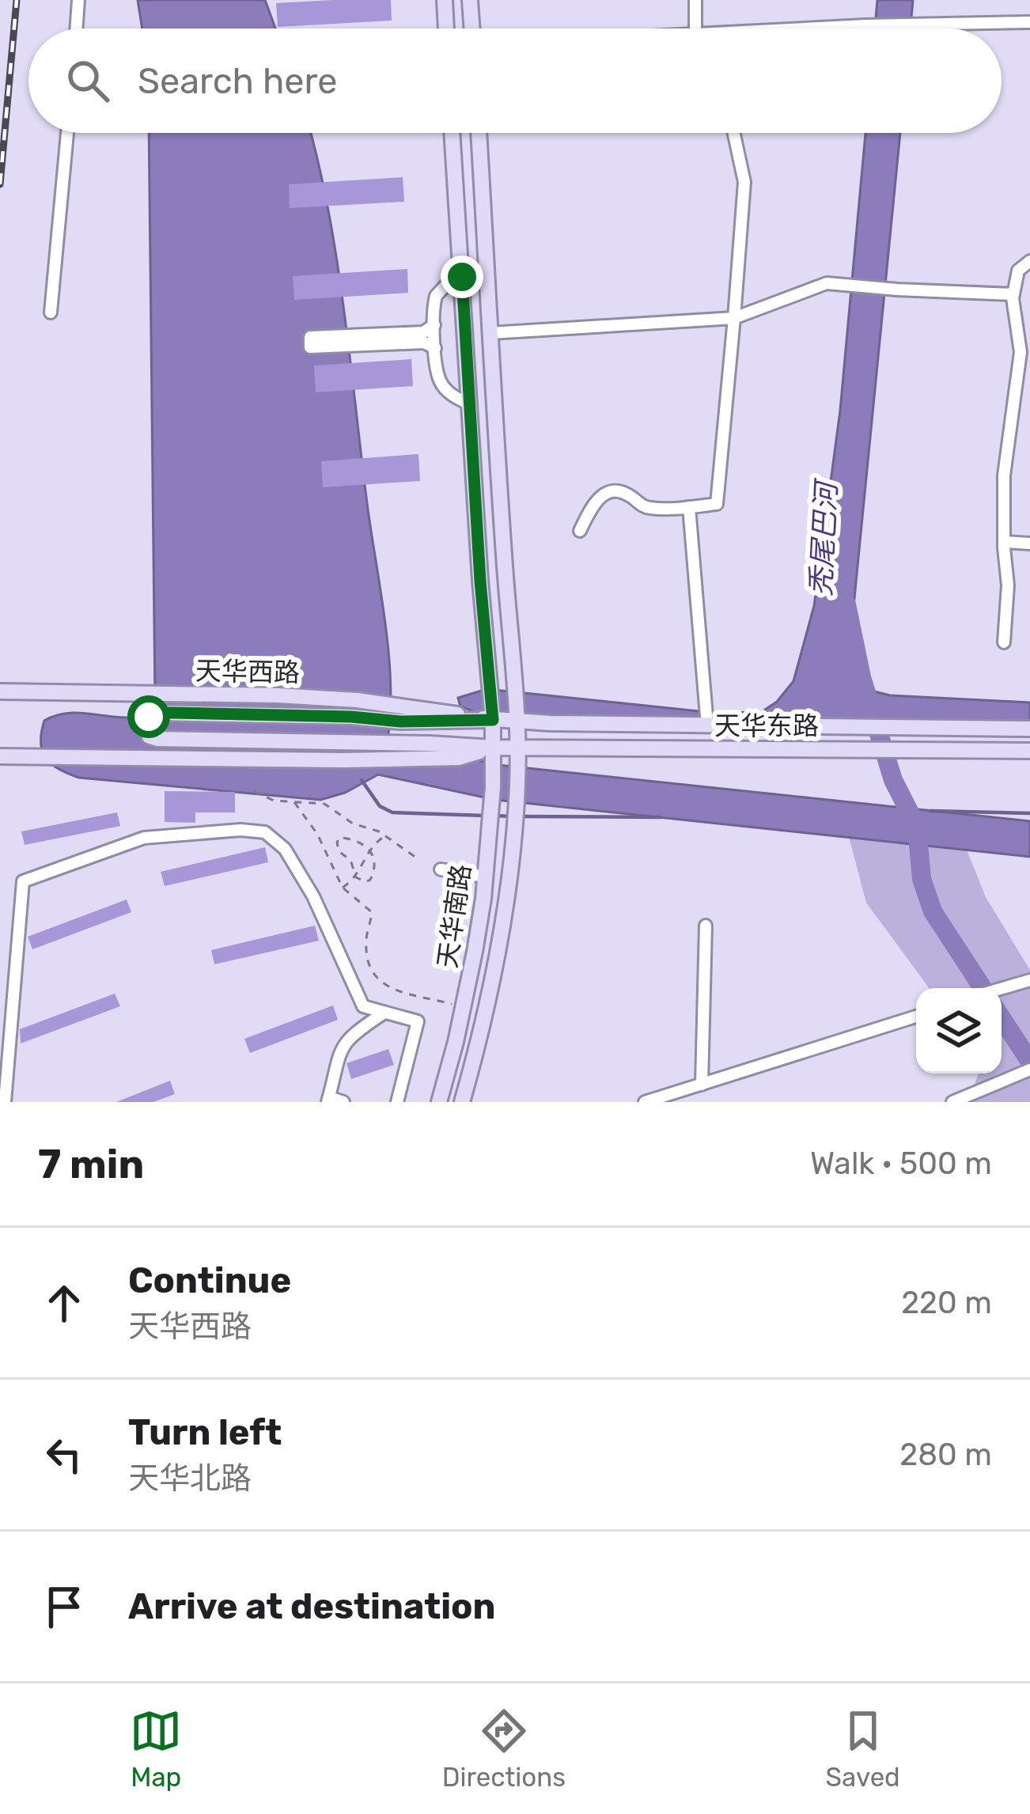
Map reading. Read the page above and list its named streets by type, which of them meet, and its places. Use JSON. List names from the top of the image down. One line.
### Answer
{"streets":{"main road":["天华西路","天华东路","天华南路"]},"crossings":[["天华西路","天华东路"],["天华西路","天华南路"],["天华东路","天华南路"]],"water":["秃尾巴河"],"page":{"search":"Search here","heading":["7 min","Walk · 500 m"],"list":[["Continue","天华西路","220 m"],["Turn left","天华北路","280 m"],"Arrive at destination"],"nav":["Map","Directions","Saved"]}}
